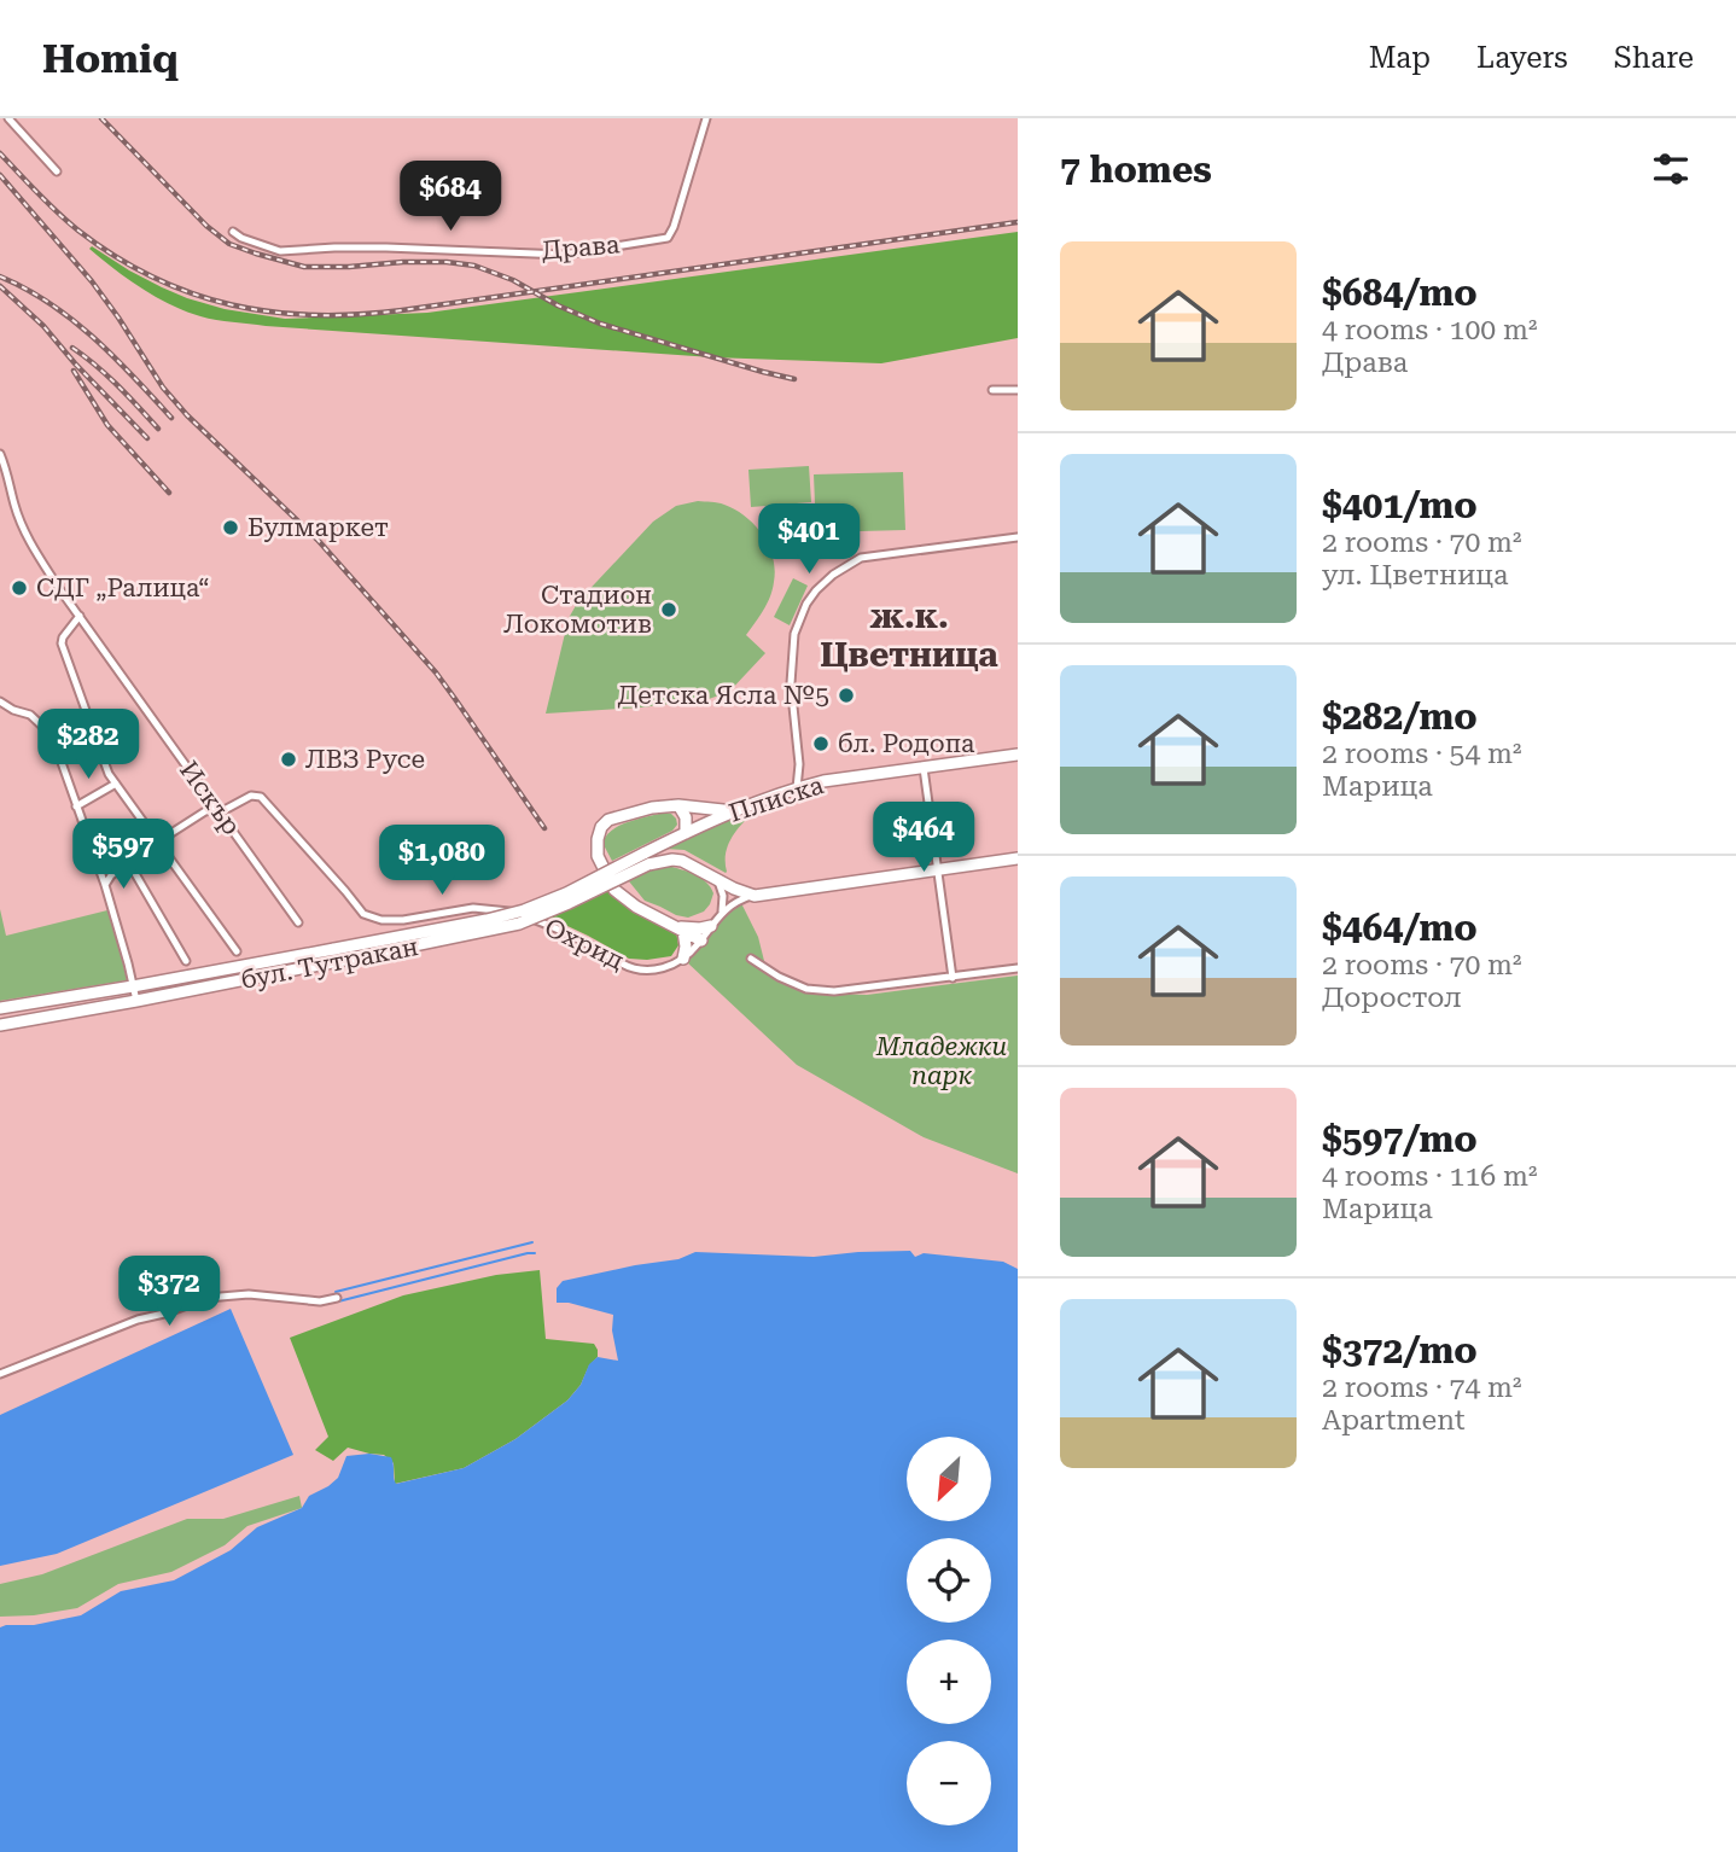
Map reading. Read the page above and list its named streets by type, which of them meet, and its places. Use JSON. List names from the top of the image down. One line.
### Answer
{"streets":{"main road":["Плиска","бул. Тутракан"],"street":["Драва","Искър","Охрид"]},"crossings":[["Искър","Охрид"],["Плиска","бул. Тутракан"]],"districts":["ж.к. Цветница"],"parks":["Младежки парк"],"places":["Булмаркет","СДГ „Ралица“","Стадион Локомотив","Детска Ясла №5","бл. Родопа","ЛВЗ Русе"],"north":"bottom left","page":{"header":"Homiq","nav":["Map","Layers","Share"],"heading":"7 homes","price":["$684","$401","$282","$464","$597","$1,080","$372"],"list":[{"name":"$684/mo","note":"4 rooms · 100 m² · Драва"},{"name":"$401/mo","note":"2 rooms · 70 m² · ул. Цветница"},{"name":"$282/mo","note":"2 rooms · 54 m² · Марица"},{"name":"$464/mo","note":"2 rooms · 70 m² · Доростол"},{"name":"$597/mo","note":"4 rooms · 116 m² · Марица"},{"name":"$372/mo","note":"2 rooms · 74 m² · Apartment"}],"map_buttons":["+","−"]}}
